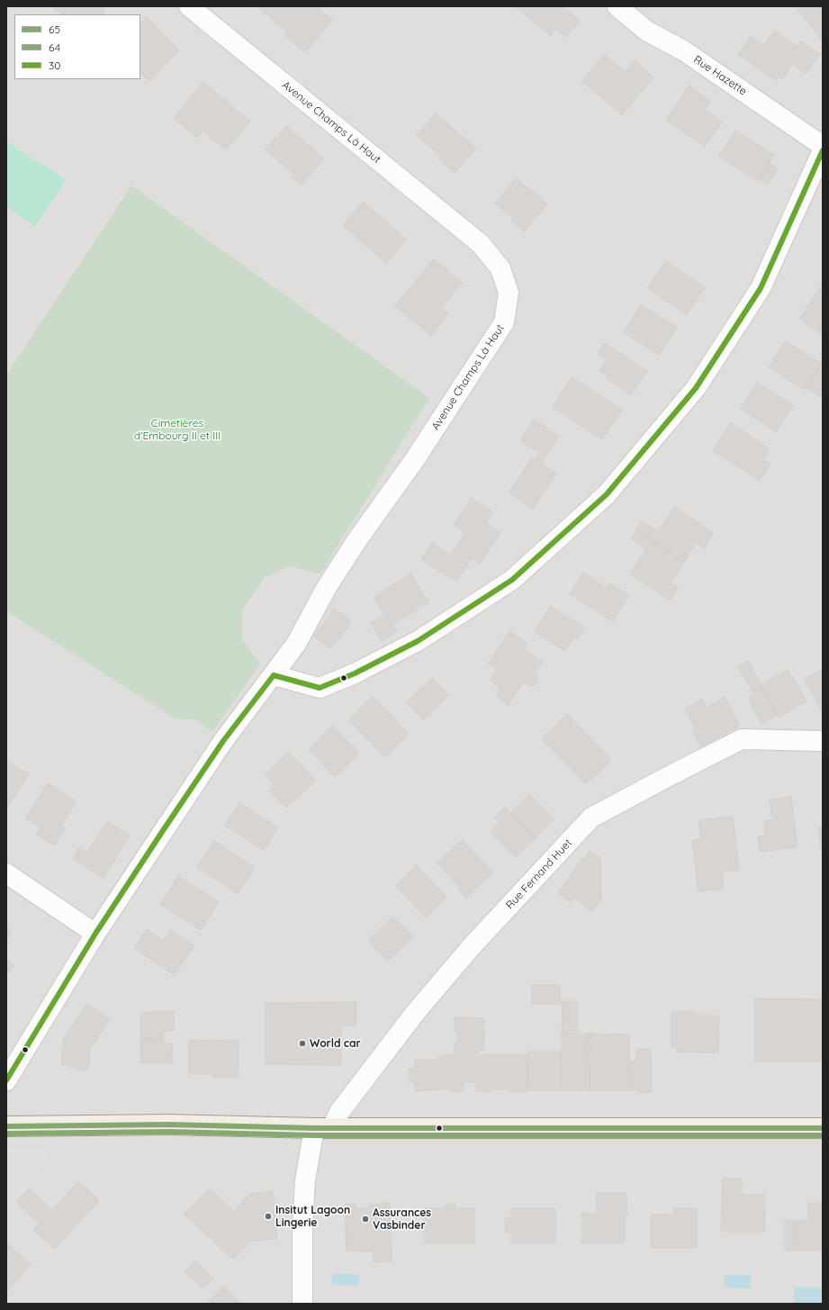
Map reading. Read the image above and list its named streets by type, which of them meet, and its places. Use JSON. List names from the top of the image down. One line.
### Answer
{"streets":{"street":["Rue Hazette","Avenue Champs Là Haut","Rue Fernand Huet"]},"parks":["Cimetières d'Embourg II et III"],"places":["World car","Insitut Lagoon Lingerie","Assurances Vasbinder"],"lines":["transit line 30","transit line 65","transit line 64"],"legend":["65","64","30"]}
